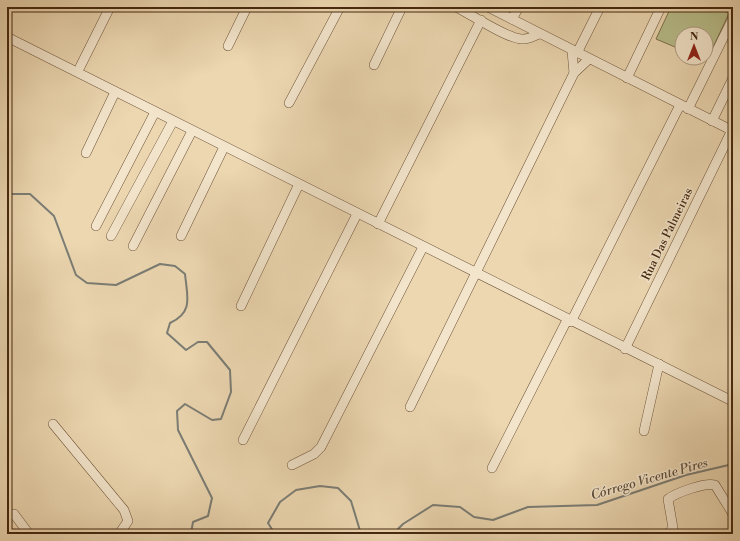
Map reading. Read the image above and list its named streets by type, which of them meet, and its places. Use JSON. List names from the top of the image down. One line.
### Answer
{"streets":{"street":["Rua Das Palmeiras"]},"water":["Córrego Vicente Pires"],"north":"top"}
